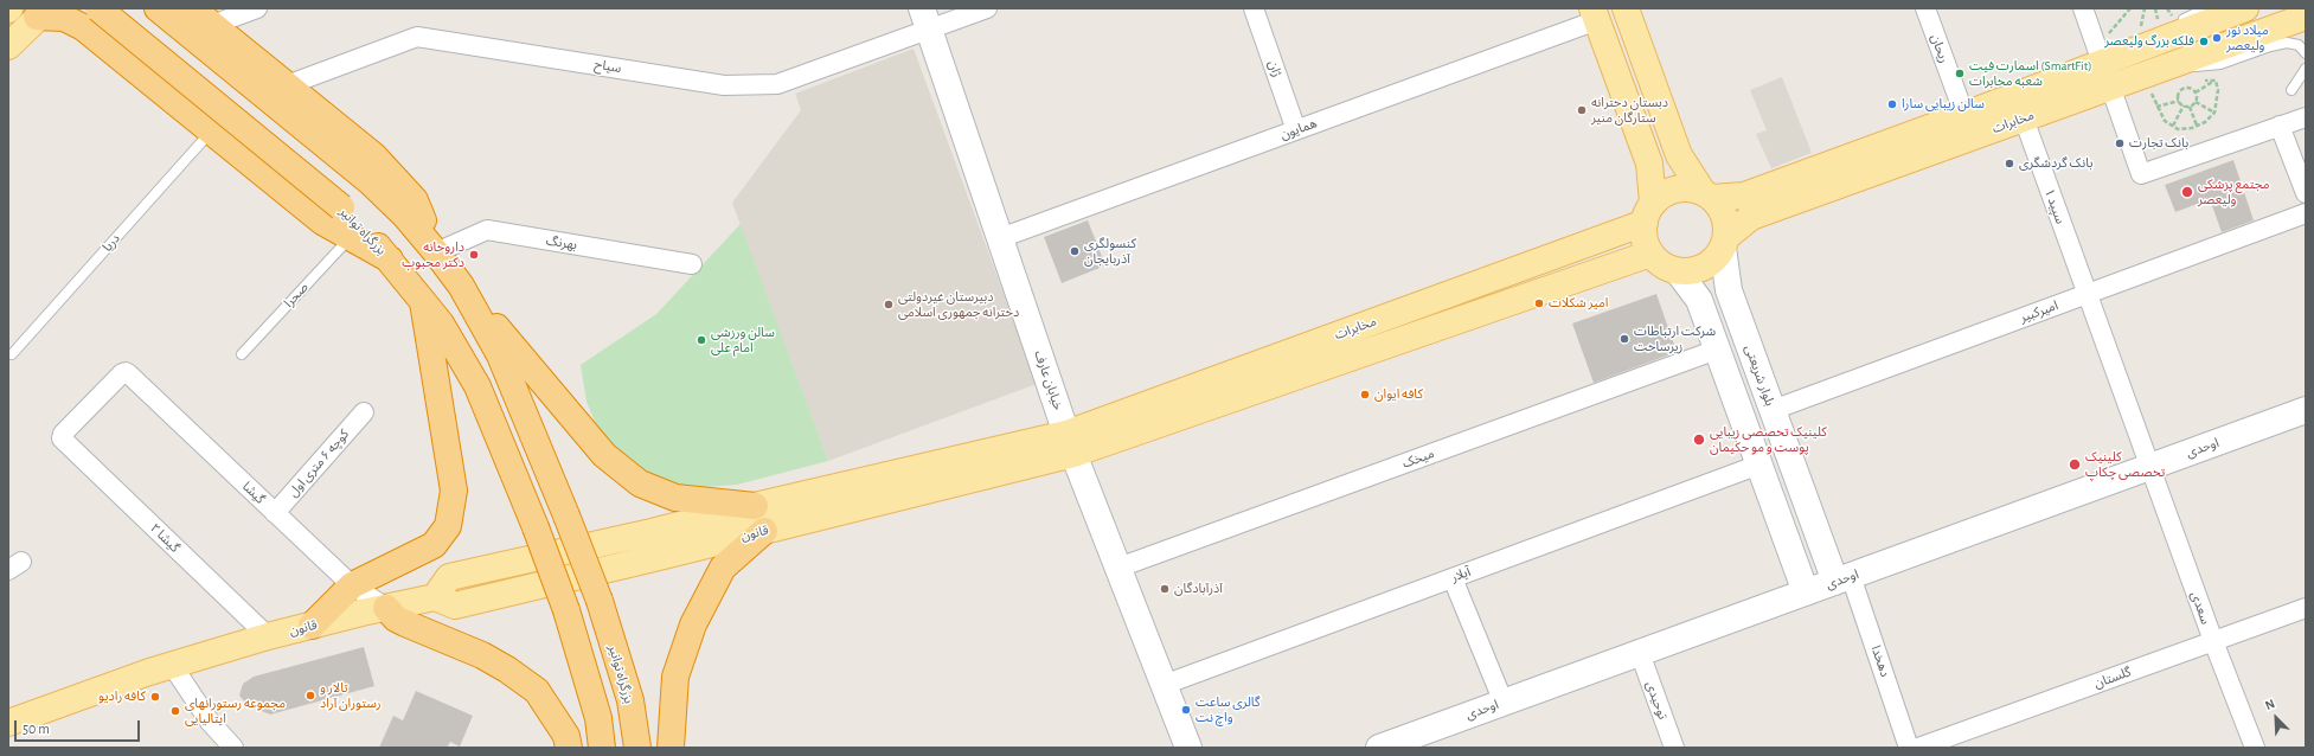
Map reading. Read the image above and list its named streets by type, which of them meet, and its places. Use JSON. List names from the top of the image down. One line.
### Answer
{"streets":{"highway":["بزرگراه توانیر"],"main road":["مخابرات","قانون"],"street":["ریحان","سیاح","ژان","همایون","سپید ۱","بهرنگ","امیرکبیر","بلوار شریعتى","خیابان عارف","اوحدی","میخک","کوچه ۶ متری اول","گیشا","گیشا ۲","آیلار","سعدی","دهخدا","گلستان","توحیدی"],"lane":["دریا","صحرا"]},"crossings":[["ریحان","مخابرات"],["سیاح","خیابان عارف"],["ژان","همایون"],["مخابرات","سپید ۱"],["مخابرات","بلوار شریعتى"],["مخابرات","خیابان عارف"],["مخابرات","قانون"],["همایون","خیابان عارف"],["سپید ۱","امیرکبیر"],["سپید ۱","اوحدی"],["سپید ۱","سعدی"],["امیرکبیر","بلوار شریعتى"],["بلوار شریعتى","اوحدی"],["بلوار شریعتى","دهخدا"],["خیابان عارف","میخک"],["خیابان عارف","قانون"],["خیابان عارف","آیلار"],["اوحدی","سعدی"],["اوحدی","دهخدا"],["اوحدی","توحیدی"],["کوچه ۶ متری اول","گیشا"],["گیشا","قانون"],["گیشا","گیشا ۲"],["قانون","گیشا ۲"],["سعدی","گلستان"]],"places":["میلاد نور ولیعصر","فلکه بزرگ ولیعصر","اسمارت فیت (SmartFit) شعبه مخابرات","سالن زیبایی سارا","دبستان دخترانه ستارگان منیر","بانک تجارت","بانک گردشگری","مجتمع پزشکی ولیعصر","کنسولگری آذربایجان","داروخانه دکتر محبوب","امیر شکلات","دبیرستان غیردولتی دخترانه جمهوری اسلامی","شرکت ارتباطات زیرساخت","سالن ورزشی امام علی","کافه ایوان","کلینیک تخصصی زیبایی پوست و مو حکیمان","کلينيک تخصصی چکاپ","آذرآبادگان","تالار و رستوران آراد","کافه رادیو","گالری ساعت واچ نت","مجموعه رستورانهای ایتالیایی"],"scale_bar":"50 m","north":"top left"}
